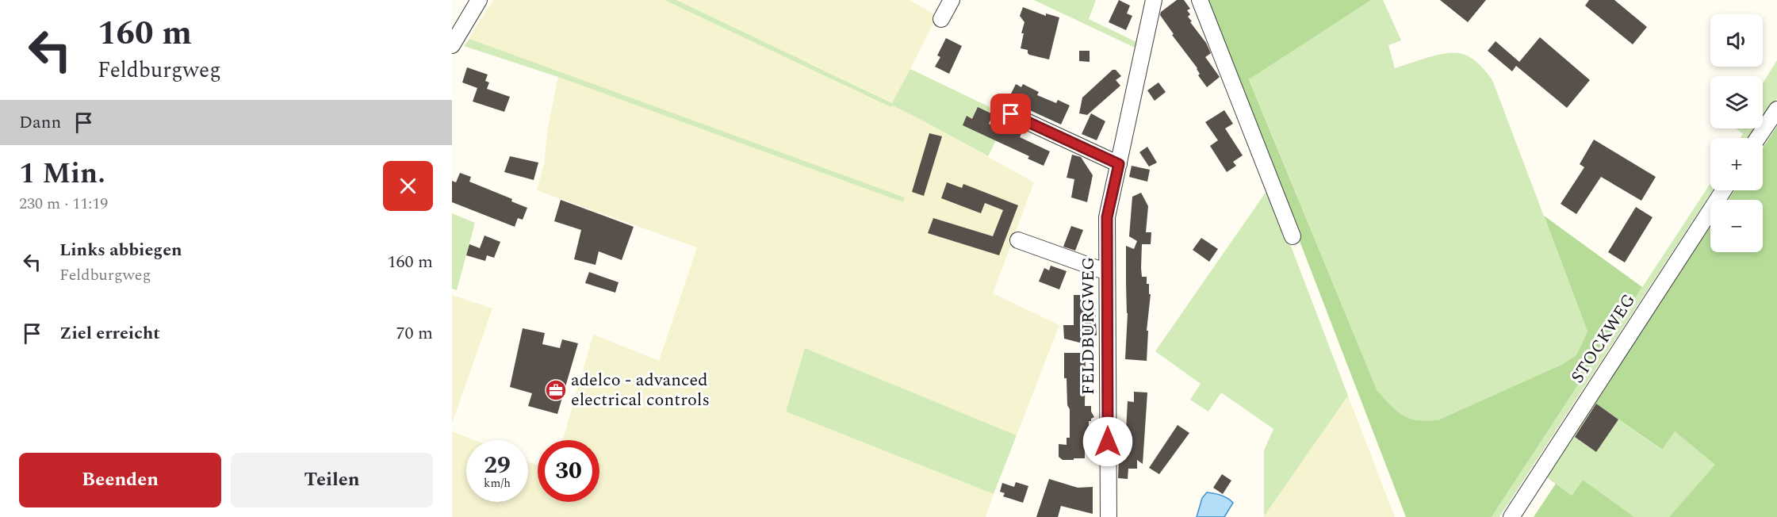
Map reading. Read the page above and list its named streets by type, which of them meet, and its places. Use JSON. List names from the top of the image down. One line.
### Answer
{"streets":{"street":["FELDBURGWEG","STOCKWEG"]},"places":{"office":["adelco - advanced electrical controls"]},"page":{"turn":["160 m","Feldburgweg"],"map_buttons":["+","−"],"then":"Dann","heading":["1 Min.","230 m · 11:19"],"list":[{"name":"Links abbiegen","note":"Feldburgweg","value":"160 m"},{"name":"Ziel erreicht","value":"70 m"}],"speed":"29 km/h","limit":"30","buttons":["Beenden","Teilen"]}}
